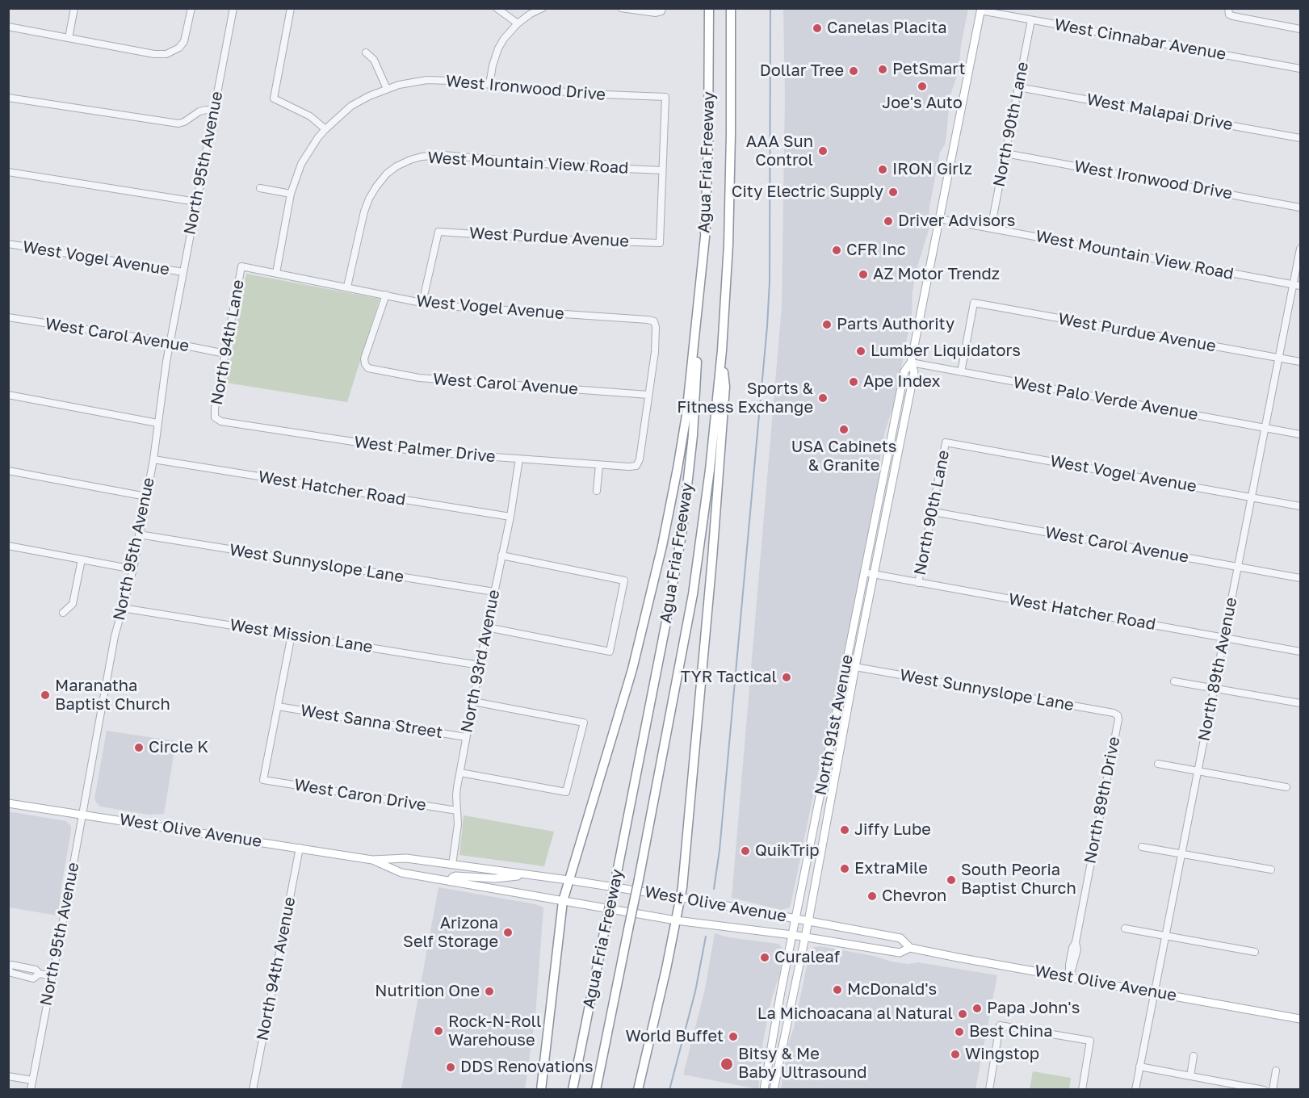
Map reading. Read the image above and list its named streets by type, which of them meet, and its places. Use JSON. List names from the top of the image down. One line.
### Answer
{"streets":{"highway":["Agua Fria Freeway"],"main road":["North 91st Avenue","West Olive Avenue"],"street":["West Cinnabar Avenue","West Ironwood Drive","West Malapai Drive","North 90th Lane","North 95th Avenue","West Mountain View Road","West Purdue Avenue","West Vogel Avenue","West Carol Avenue","North 94th Lane","West Palo Verde Avenue","West Palmer Drive","West Hatcher Road","West Sunnyslope Lane","West Mission Lane","North 93rd Avenue","North 89th Avenue","West Sanna Street","West Caron Drive","North 89th Drive","North 94th Avenue"]},"crossings":[["West Cinnabar Avenue","North 90th Lane"],["West Cinnabar Avenue","North 91st Avenue"],["West Ironwood Drive","North 90th Lane"],["West Ironwood Drive","West Mountain View Road"],["West Ironwood Drive","West Purdue Avenue"],["West Ironwood Drive","West Vogel Avenue"],["West Malapai Drive","North 90th Lane"],["North 90th Lane","West Mountain View Road"],["North 90th Lane","West Vogel Avenue"],["North 90th Lane","West Carol Avenue"],["North 90th Lane","West Hatcher Road"],["North 95th Avenue","West Vogel Avenue"],["North 95th Avenue","West Carol Avenue"],["North 95th Avenue","West Hatcher Road"],["North 95th Avenue","West Sunnyslope Lane"],["North 95th Avenue","West Mission Lane"],["North 95th Avenue","West Olive Avenue"],["West Mountain View Road","West Purdue Avenue"],["West Mountain View Road","West Vogel Avenue"],["West Mountain View Road","North 89th Avenue"],["West Mountain View Road","North 91st Avenue"],["West Purdue Avenue","West Vogel Avenue"],["West Purdue Avenue","West Palo Verde Avenue"],["West Purdue Avenue","North 89th Avenue"],["West Vogel Avenue","West Carol Avenue"],["West Vogel Avenue","North 94th Lane"],["West Vogel Avenue","West Palmer Drive"],["West Vogel Avenue","North 89th Avenue"],["West Carol Avenue","North 94th Lane"],["West Carol Avenue","West Palmer Drive"],["West Carol Avenue","North 89th Avenue"],["North 94th Lane","West Palmer Drive"],["West Palo Verde Avenue","North 89th Avenue"],["West Palo Verde Avenue","North 91st Avenue"],["West Palmer Drive","North 93rd Avenue"],["West Hatcher Road","North 93rd Avenue"],["West Hatcher Road","North 89th Avenue"],["West Hatcher Road","North 91st Avenue"],["West Sunnyslope Lane","North 93rd Avenue"],["West Sunnyslope Lane","North 91st Avenue"],["West Sunnyslope Lane","North 89th Drive"],["West Mission Lane","North 93rd Avenue"],["North 93rd Avenue","West Sanna Street"],["North 93rd Avenue","West Caron Drive"],["North 93rd Avenue","West Olive Avenue"],["North 89th Avenue","West Olive Avenue"],["West Sanna Street","West Caron Drive"],["North 91st Avenue","West Olive Avenue"],["North 89th Drive","West Olive Avenue"],["West Olive Avenue","North 94th Avenue"]],"places":["Canelas Placita","PetSmart","Dollar Tree","Joe's Auto","AAA Sun Control","IRON Girlz","City Electric Supply","Driver Advisors","CFR Inc","AZ Motor Trendz","Parts Authority","Lumber Liquidators","Ape Index","Sports & Fitness Exchange","USA Cabinets & Granite","TYR Tactical","Maranatha Baptist Church","Circle K","Jiffy Lube","QuikTrip","ExtraMile","South Peoria Baptist Church","Chevron","Arizona Self Storage","Curaleaf","McDonald's","Nutrition One","Papa John's","La Michoacana al Natural","Rock-N-Roll Warehouse","Best China","World Buffet","Wingstop","Bitsy & Me Baby Ultrasound","DDS Renovations"]}
